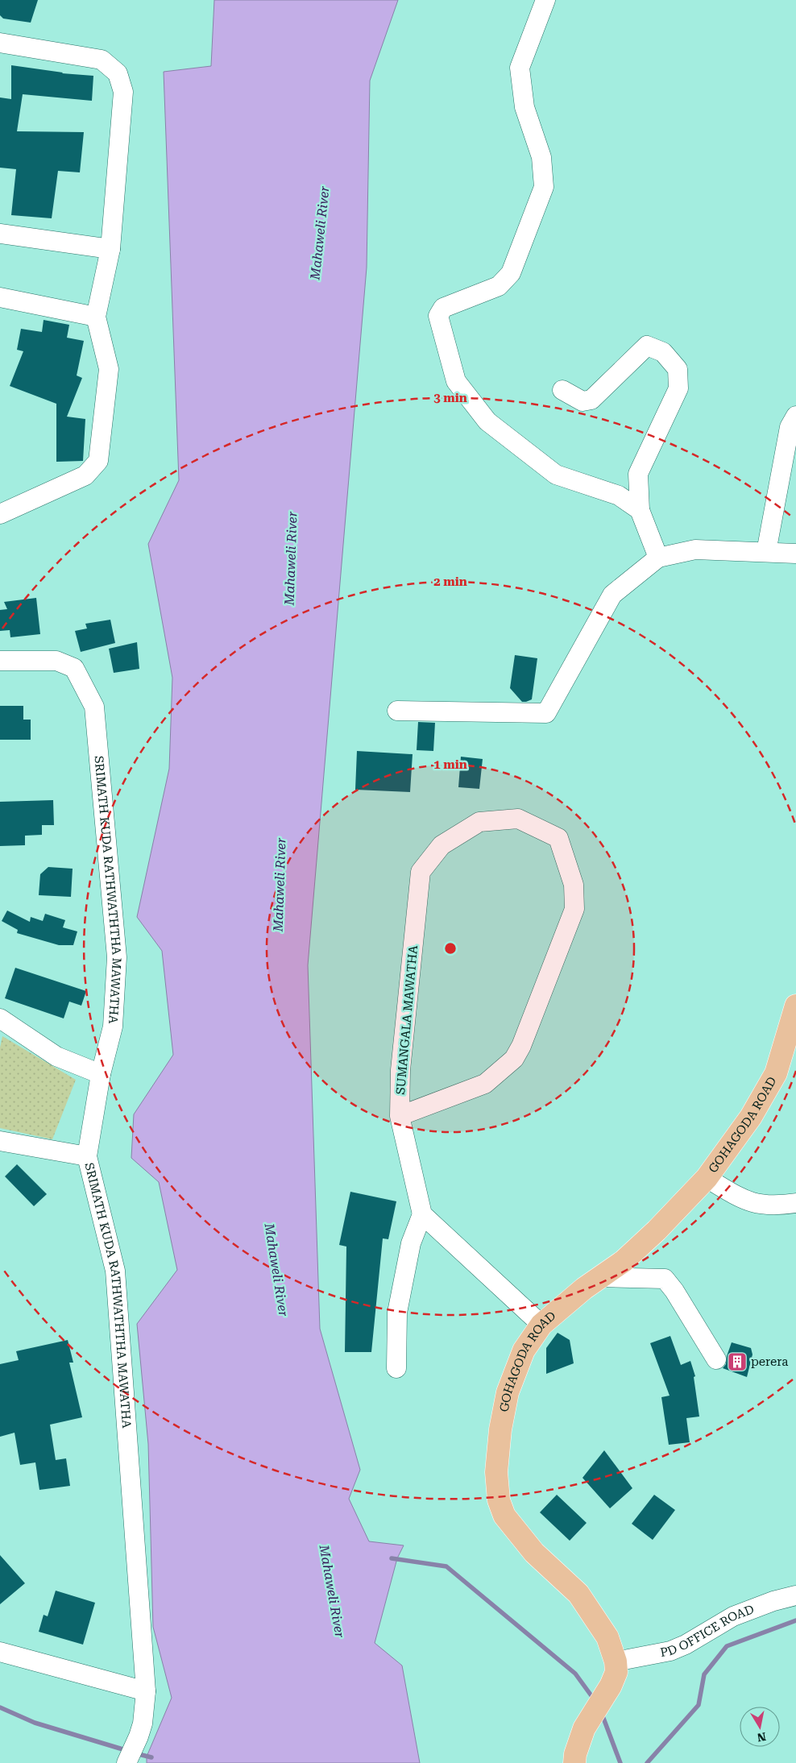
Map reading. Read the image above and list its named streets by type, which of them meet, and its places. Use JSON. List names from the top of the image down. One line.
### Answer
{"streets":{"main road":["GOHAGODA ROAD"],"street":["SRIMATH KUDA RATHWATHTHA MAWATHA","SUMANGALA MAWATHA","PD OFFICE ROAD"]},"crossings":[["GOHAGODA ROAD","PD OFFICE ROAD"]],"water":["Mahaweli River"],"places":{"building":["perera"]},"north":"bottom","rings":["3 min","2 min","1 min"]}
